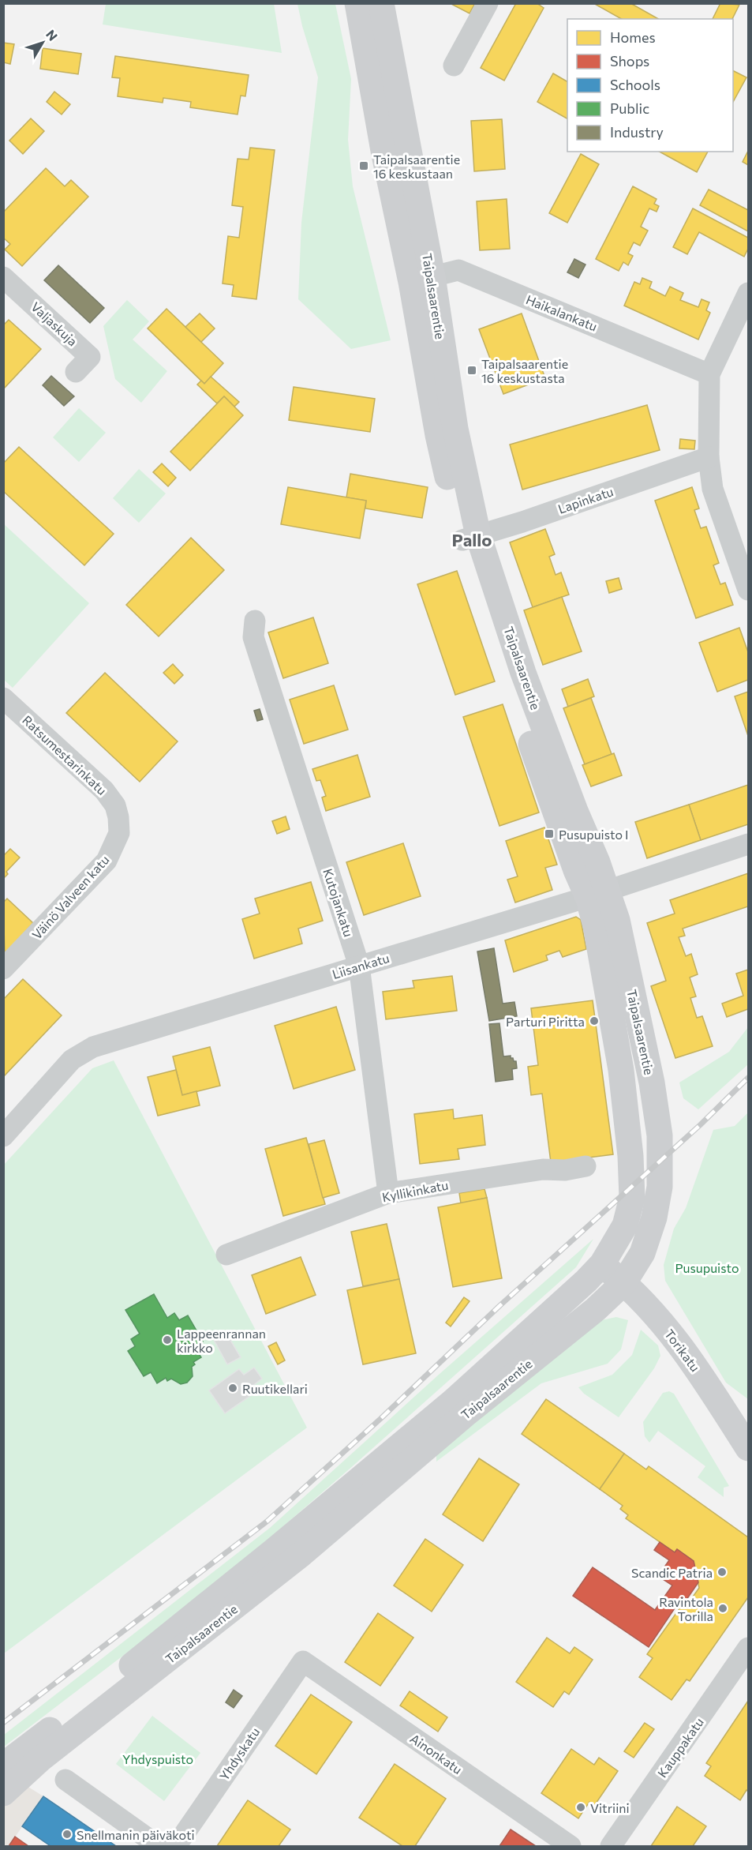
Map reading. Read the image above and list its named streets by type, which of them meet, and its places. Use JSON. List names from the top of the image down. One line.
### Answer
{"streets":{"main road":["Taipalsaarentie","Torikatu"],"street":["Haikalankatu","Valjaskuja","Lapinkatu","Ratsumestarinkatu","Väinö Valveen katu","Kutojankatu","Liisankatu","Kyllikinkatu","Kauppakatu","Yhdyskatu","Ainonkatu"]},"crossings":[["Taipalsaarentie","Haikalankatu"],["Taipalsaarentie","Lapinkatu"],["Taipalsaarentie","Liisankatu"],["Taipalsaarentie","Torikatu"],["Ratsumestarinkatu","Väinö Valveen katu"],["Kutojankatu","Liisankatu"],["Kutojankatu","Kyllikinkatu"],["Yhdyskatu","Ainonkatu"]],"districts":["Pallo"],"parks":["Pusupuisto","Yhdyspuisto"],"places":{"transit":["Taipalsaarentie 16 keskustaan","Taipalsaarentie 16 keskustasta","Pusupuisto I"],"other":["Parturi Piritta","Lappeenrannan kirkko","Ruutikellari","Scandic Patria","Ravintola Torilla","Vitriini","Snellmanin päiväkoti"]},"legend":["Homes","Shops","Schools","Public","Industry"],"north":"top right"}
